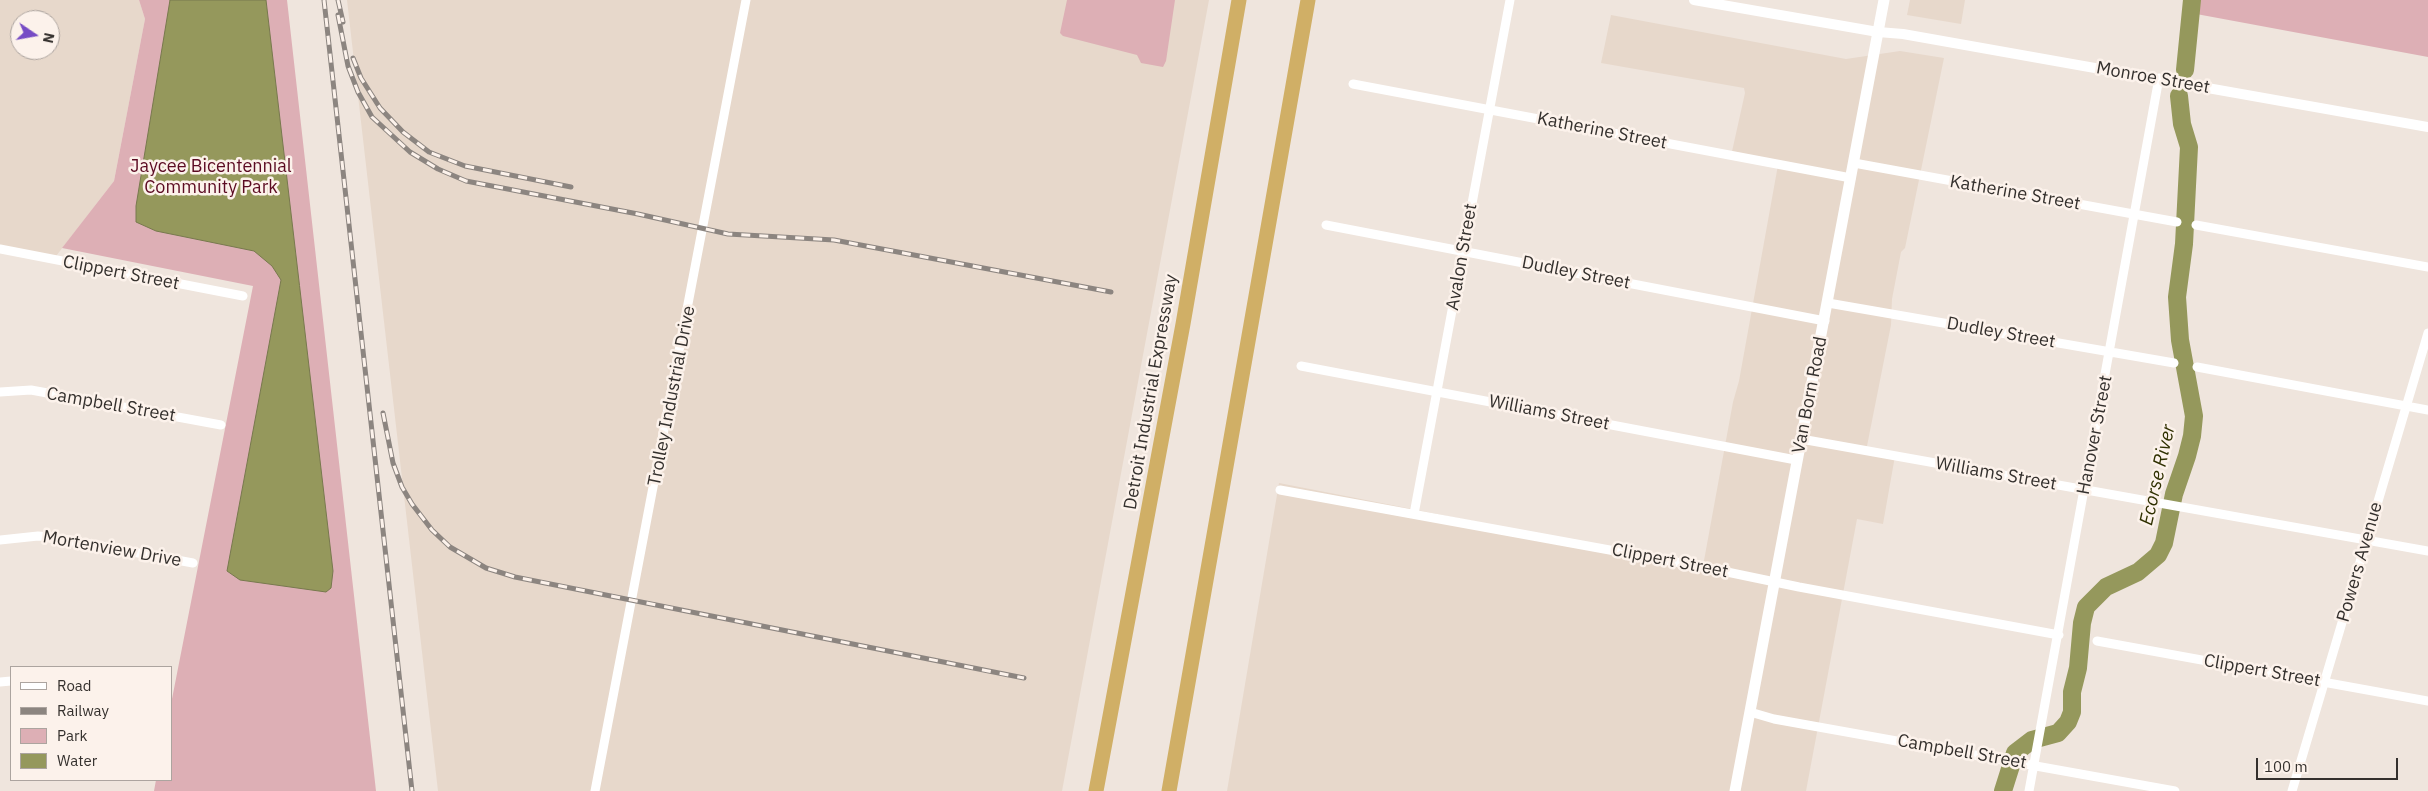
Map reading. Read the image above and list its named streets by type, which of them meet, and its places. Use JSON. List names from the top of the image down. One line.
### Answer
{"streets":{"highway":["Detroit Industrial Expressway"],"main road":["Van Born Road"],"street":["Monroe Street","Katherine Street","Avalon Street","Clippert Street","Dudley Street","Trolley Industrial Drive","Campbell Street","Williams Street","Hanover Street","Mortenview Drive","Powers Avenue"]},"crossings":[["Monroe Street","Van Born Road"],["Monroe Street","Hanover Street"],["Katherine Street","Avalon Street"],["Katherine Street","Van Born Road"],["Katherine Street","Hanover Street"],["Avalon Street","Clippert Street"],["Avalon Street","Dudley Street"],["Avalon Street","Williams Street"],["Clippert Street","Van Born Road"],["Clippert Street","Hanover Street"],["Clippert Street","Powers Avenue"],["Dudley Street","Van Born Road"],["Dudley Street","Hanover Street"],["Van Born Road","Campbell Street"],["Van Born Road","Williams Street"],["Campbell Street","Hanover Street"],["Williams Street","Hanover Street"],["Williams Street","Powers Avenue"]],"water":["Ecorse River"],"parks":["Jaycee Bicentennial Community Park"],"legend":["Road","Railway","Park","Water"],"scale_bar":"100 m","north":"right"}
